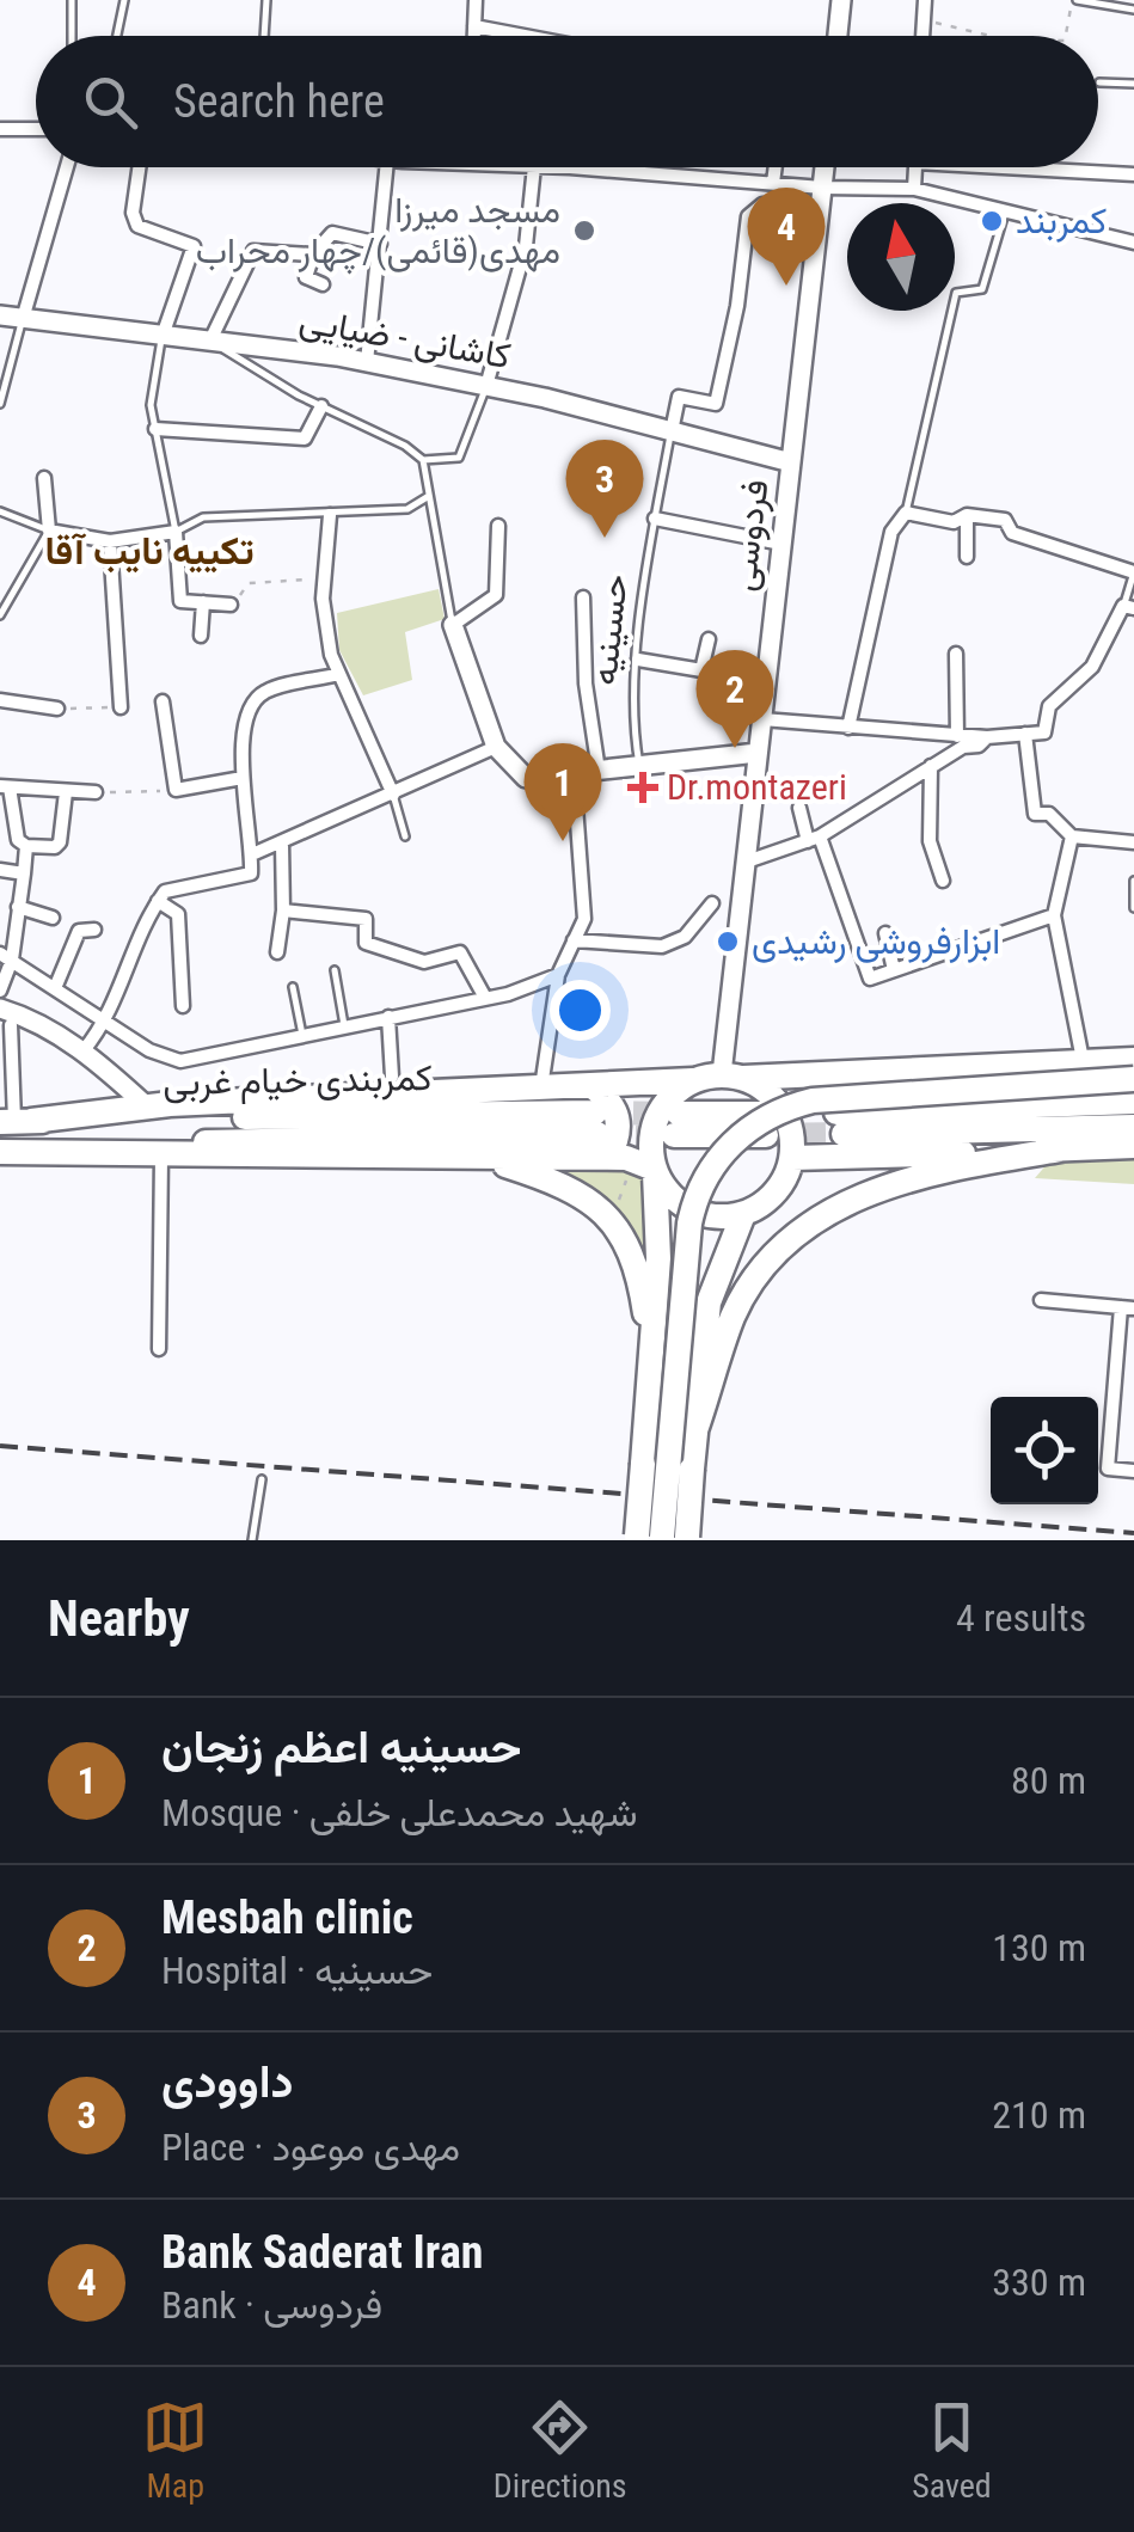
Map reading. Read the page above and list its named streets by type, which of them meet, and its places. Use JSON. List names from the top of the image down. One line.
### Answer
{"streets":{"highway":["کمربندی خیام غربی"],"street":["کاشانی - ضیایی","فردوسی"],"lane":["حسینیه"]},"crossings":[["کاشانی - ضیایی","فردوسی"],["کاشانی - ضیایی","حسینیه"]],"districts":["تکییه نایب آقا"],"places":{"other":["کمربند","مسجد میرزا مهدی(قائمی)/چهار محراب","ابزارفروشی رشیدی"],"health":["Dr.montazeri"]},"north":"top","page":{"search":"Search here","pins":["4","3","2","1"],"heading":["Nearby","4 results"],"list":[{"mark":"1","name":"حسینیه اعظم زنجان","note":"Mosque · شهید محمدعلی خلفی","value":"80 m"},{"mark":"2","name":"Mesbah clinic","note":"Hospital · حسینیه","value":"130 m"},{"mark":"3","name":"داوودی","note":"Place · مهدی موعود","value":"210 m"},{"mark":"4","name":"Bank Saderat Iran","note":"Bank · فردوسی","value":"330 m"}],"nav":["Map","Directions","Saved"]}}
